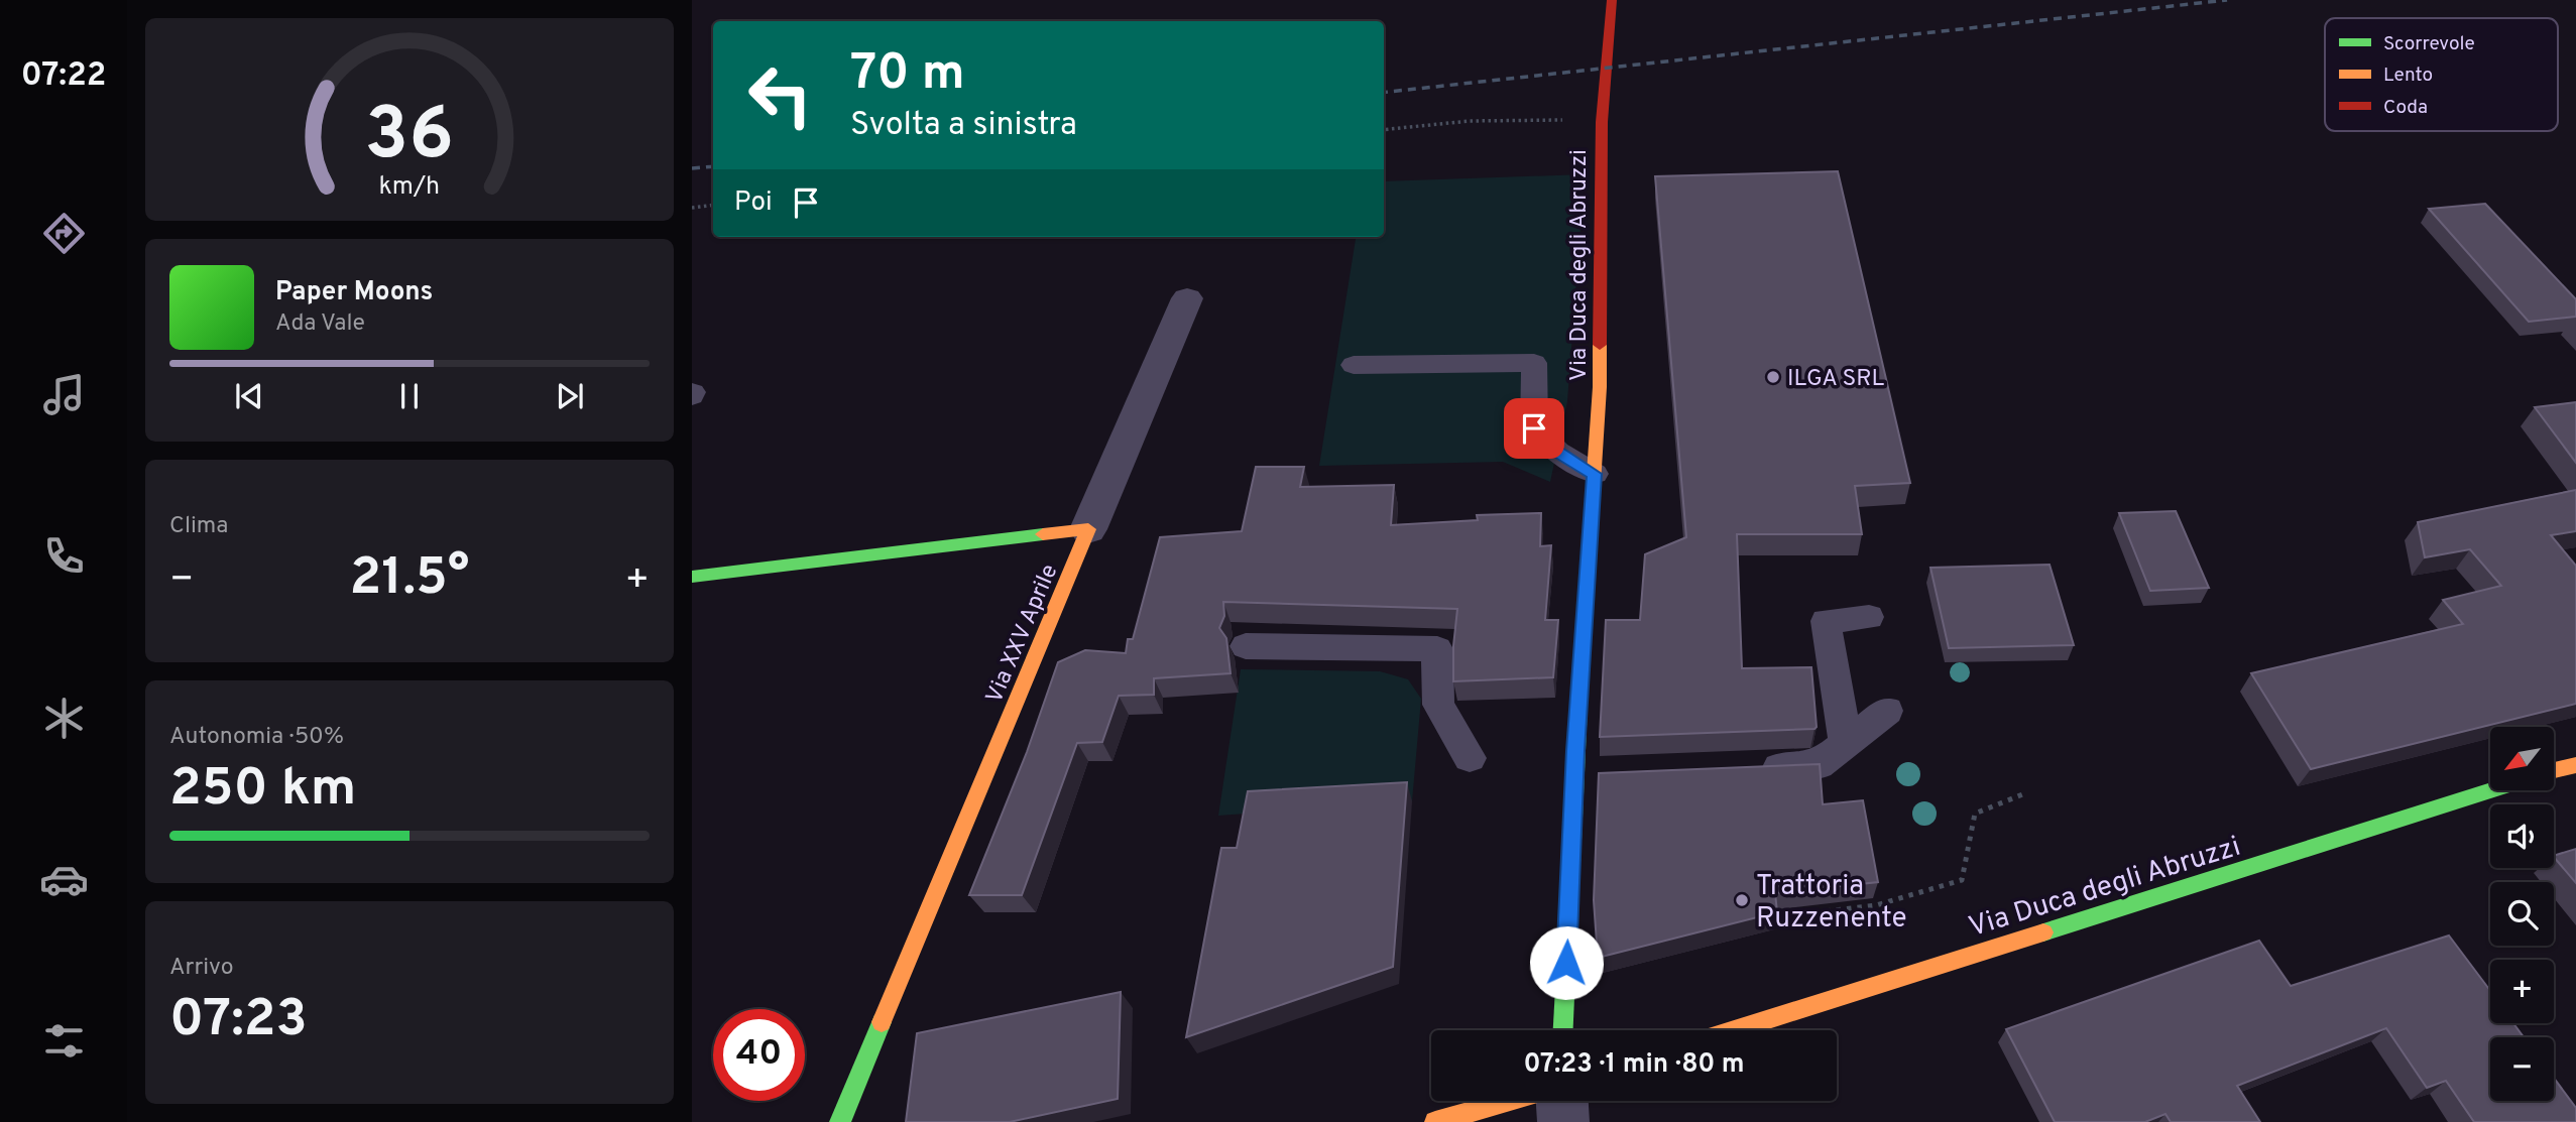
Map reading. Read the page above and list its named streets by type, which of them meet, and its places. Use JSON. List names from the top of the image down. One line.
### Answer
{"streets":{"street":["Via Duca degli Abruzzi","Via XXV Aprile"]},"places":["ILGA SRL","Trattoria Ruzzenente"],"legend":["Scorrevole","Lento","Coda"],"north":"bottom left","page":{"tabs":"07:22","turn":["70 m","Svolta a sinistra"],"then":"Poi","song":["Paper Moons","Ada Vale"],"tile":["Clima",["Autonomia · 50%","250 km"],["Arrivo","07:23"]],"heat":["−","21.5°","+"],"map_buttons":["+","−"],"limit":"40","trip":"07:23 · 1 min · 80 m","gauge":["36","km/h"]}}
